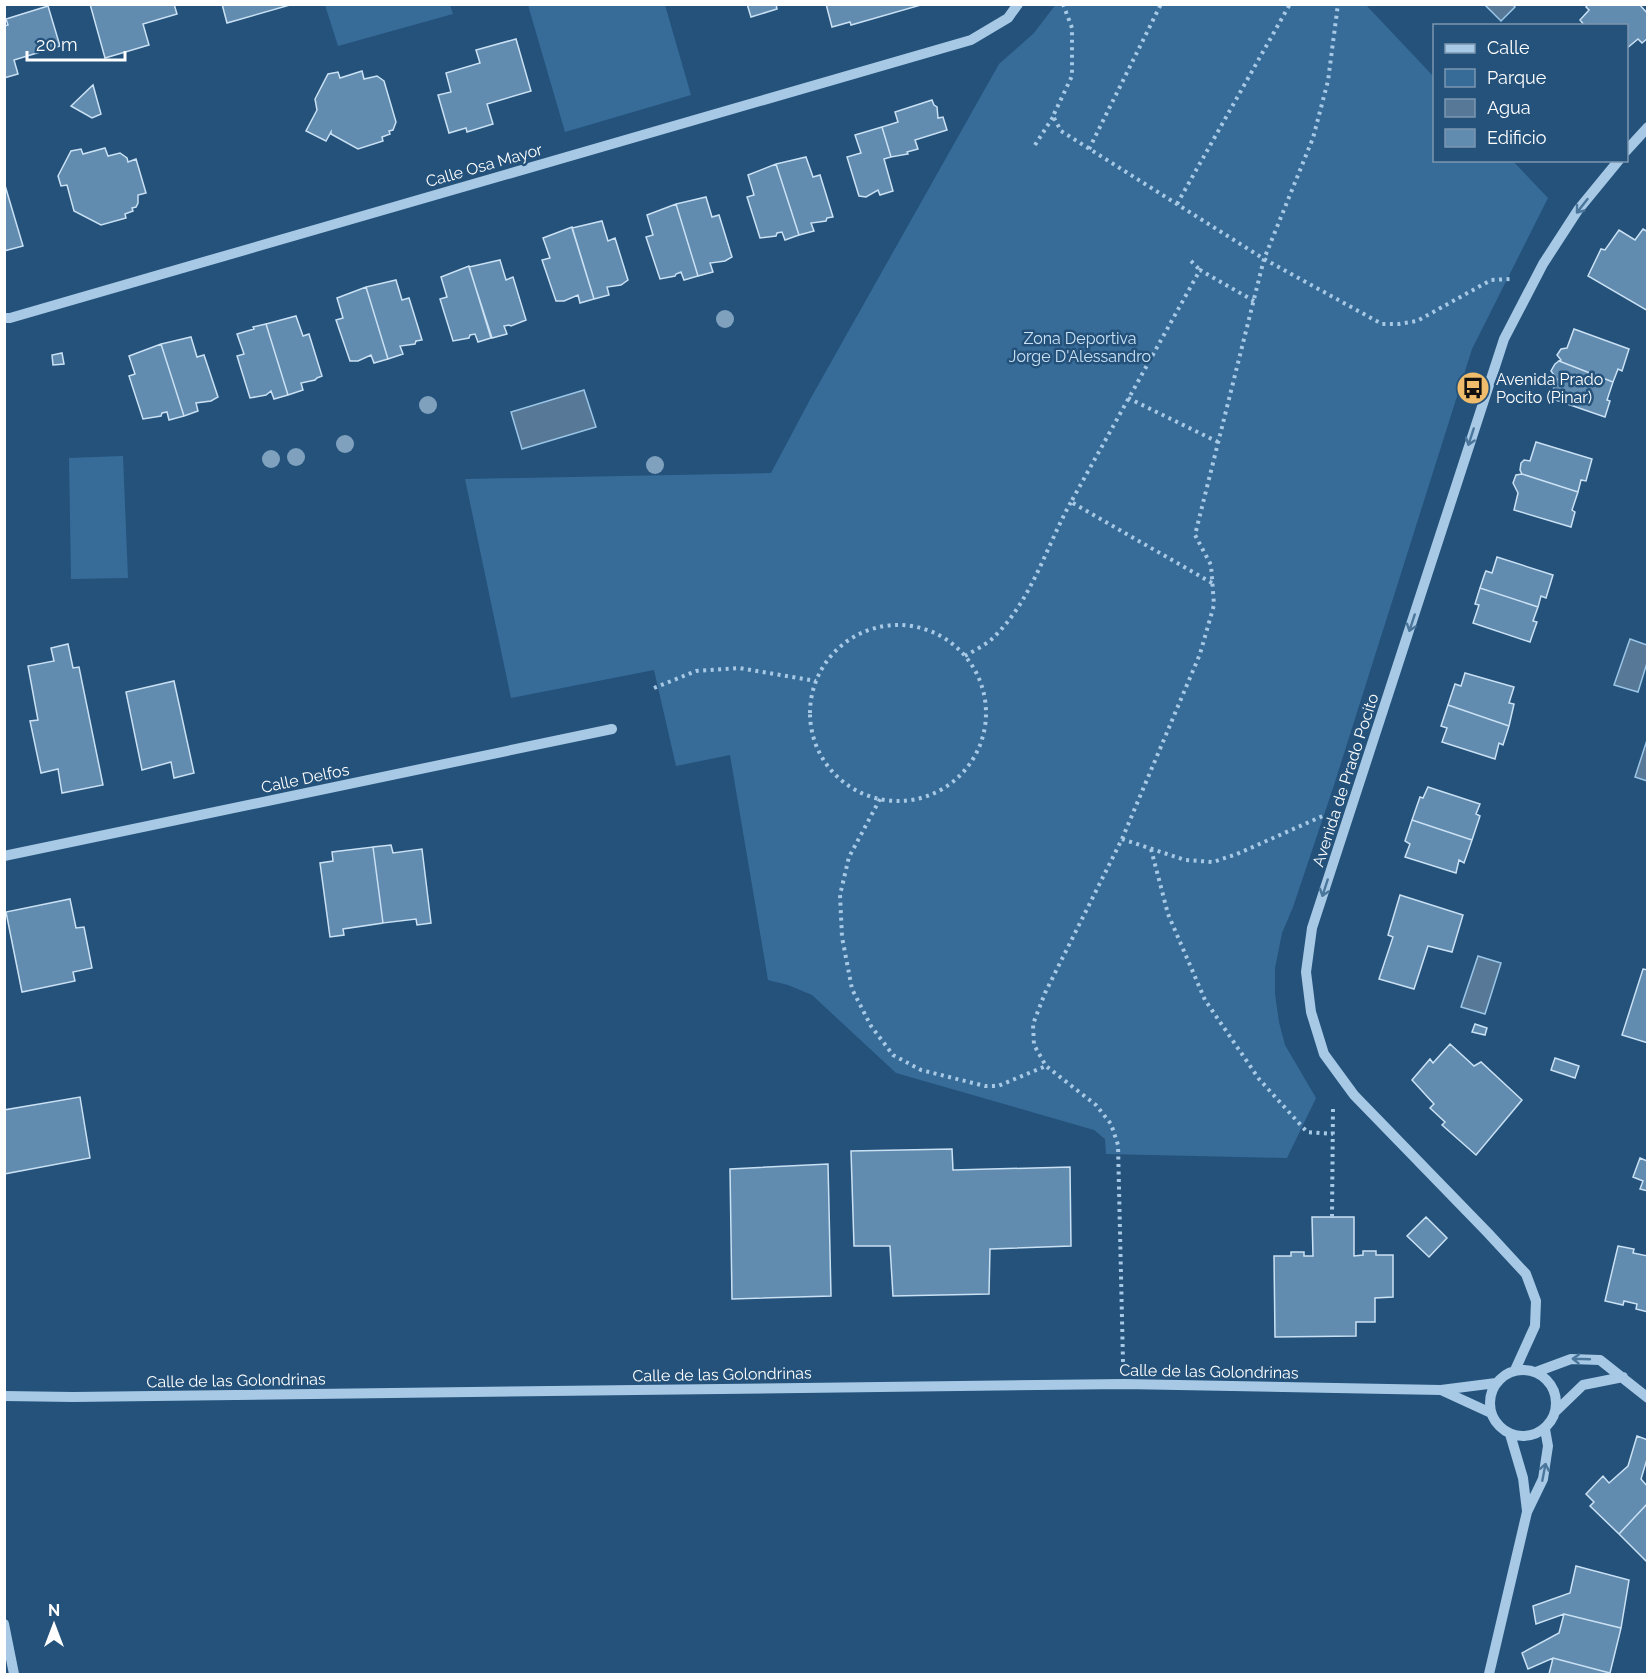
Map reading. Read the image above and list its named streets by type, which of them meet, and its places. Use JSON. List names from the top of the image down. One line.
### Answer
{"streets":{"street":["Calle Osa Mayor","Calle Delfos","Avenida de Prado Pocito","Calle de las Golondrinas"]},"crossings":[["Avenida de Prado Pocito","Calle de las Golondrinas"]],"one_way":["Avenida de Prado Pocito"],"parks":["Zona Deportiva Jorge D'Alessandro"],"places":{"bus stop":["Avenida Prado Pocito (Pinar)"]},"legend":["Calle","Parque","Agua","Edificio"],"scale_bar":"20 m","north":"top"}
